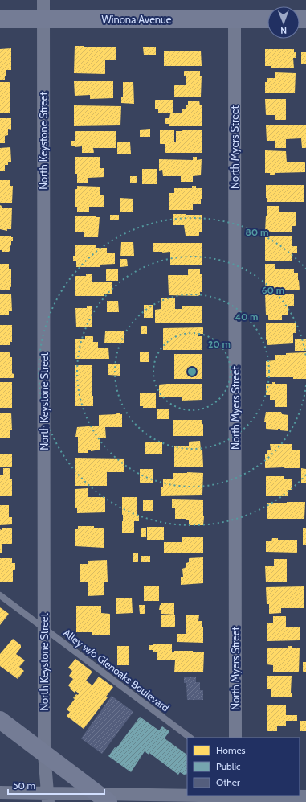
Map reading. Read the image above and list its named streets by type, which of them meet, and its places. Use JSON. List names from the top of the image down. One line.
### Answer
{"streets":{"street":["Winona Avenue","North Keystone Street","North Myers Street"],"lane":["Alley w/o Glenoaks Boulevard"]},"crossings":[["Winona Avenue","North Keystone Street"],["Winona Avenue","North Myers Street"],["North Keystone Street","Alley w/o Glenoaks Boulevard"]],"legend":["Homes","Public","Other"],"scale_bar":"50 m","north":"bottom","rings":["80 m","60 m","40 m","20 m"]}
